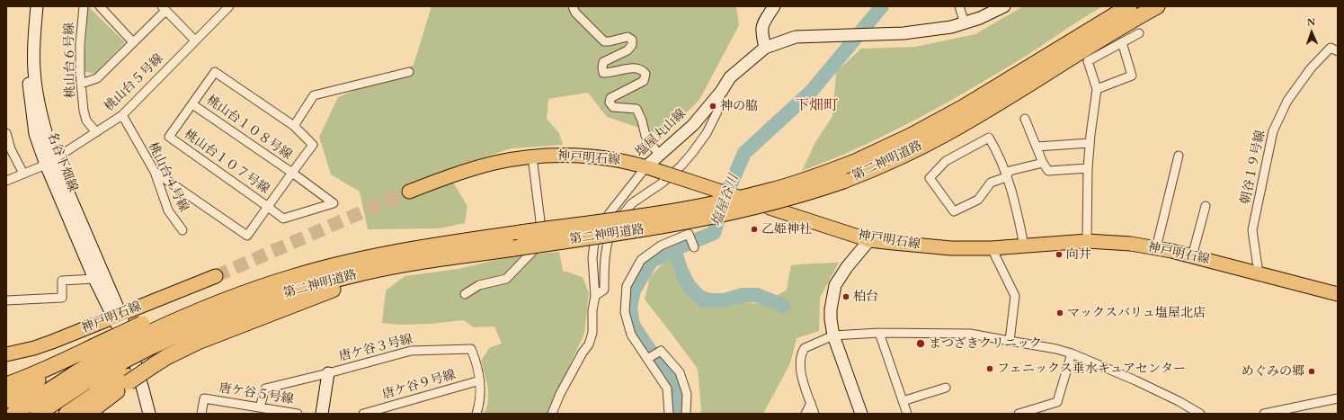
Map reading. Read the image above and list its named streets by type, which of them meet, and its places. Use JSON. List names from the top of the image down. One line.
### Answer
{"streets":{"highway":["第二神明道路"],"main road":["神戸明石線"],"street":["桃山台６号線","桃山台５号線","桃山台１０８号線","塩屋丸山線","名谷下畑線","桃山台１０７号線","朝谷１９号線","桃山台４号線","唐ケ谷３号線","唐ケ谷９号線","唐ケ谷５号線"]},"crossings":[["桃山台６号線","桃山台５号線"],["桃山台５号線","名谷下畑線"],["桃山台５号線","桃山台４号線"],["桃山台１０８号線","桃山台１０７号線"],["塩屋丸山線","神戸明石線"],["神戸明石線","名谷下畑線"],["神戸明石線","朝谷１９号線"],["桃山台１０７号線","桃山台４号線"],["唐ケ谷３号線","唐ケ谷９号線"]],"districts":["下畑町"],"water":["塩屋谷川"],"places":["神の脇","乙姫神社","向井","柏台","マックスバリュ塩屋北店","まつざきクリニック","フェニックス垂水キュアセンター","めぐみの郷"],"north":"top"}
